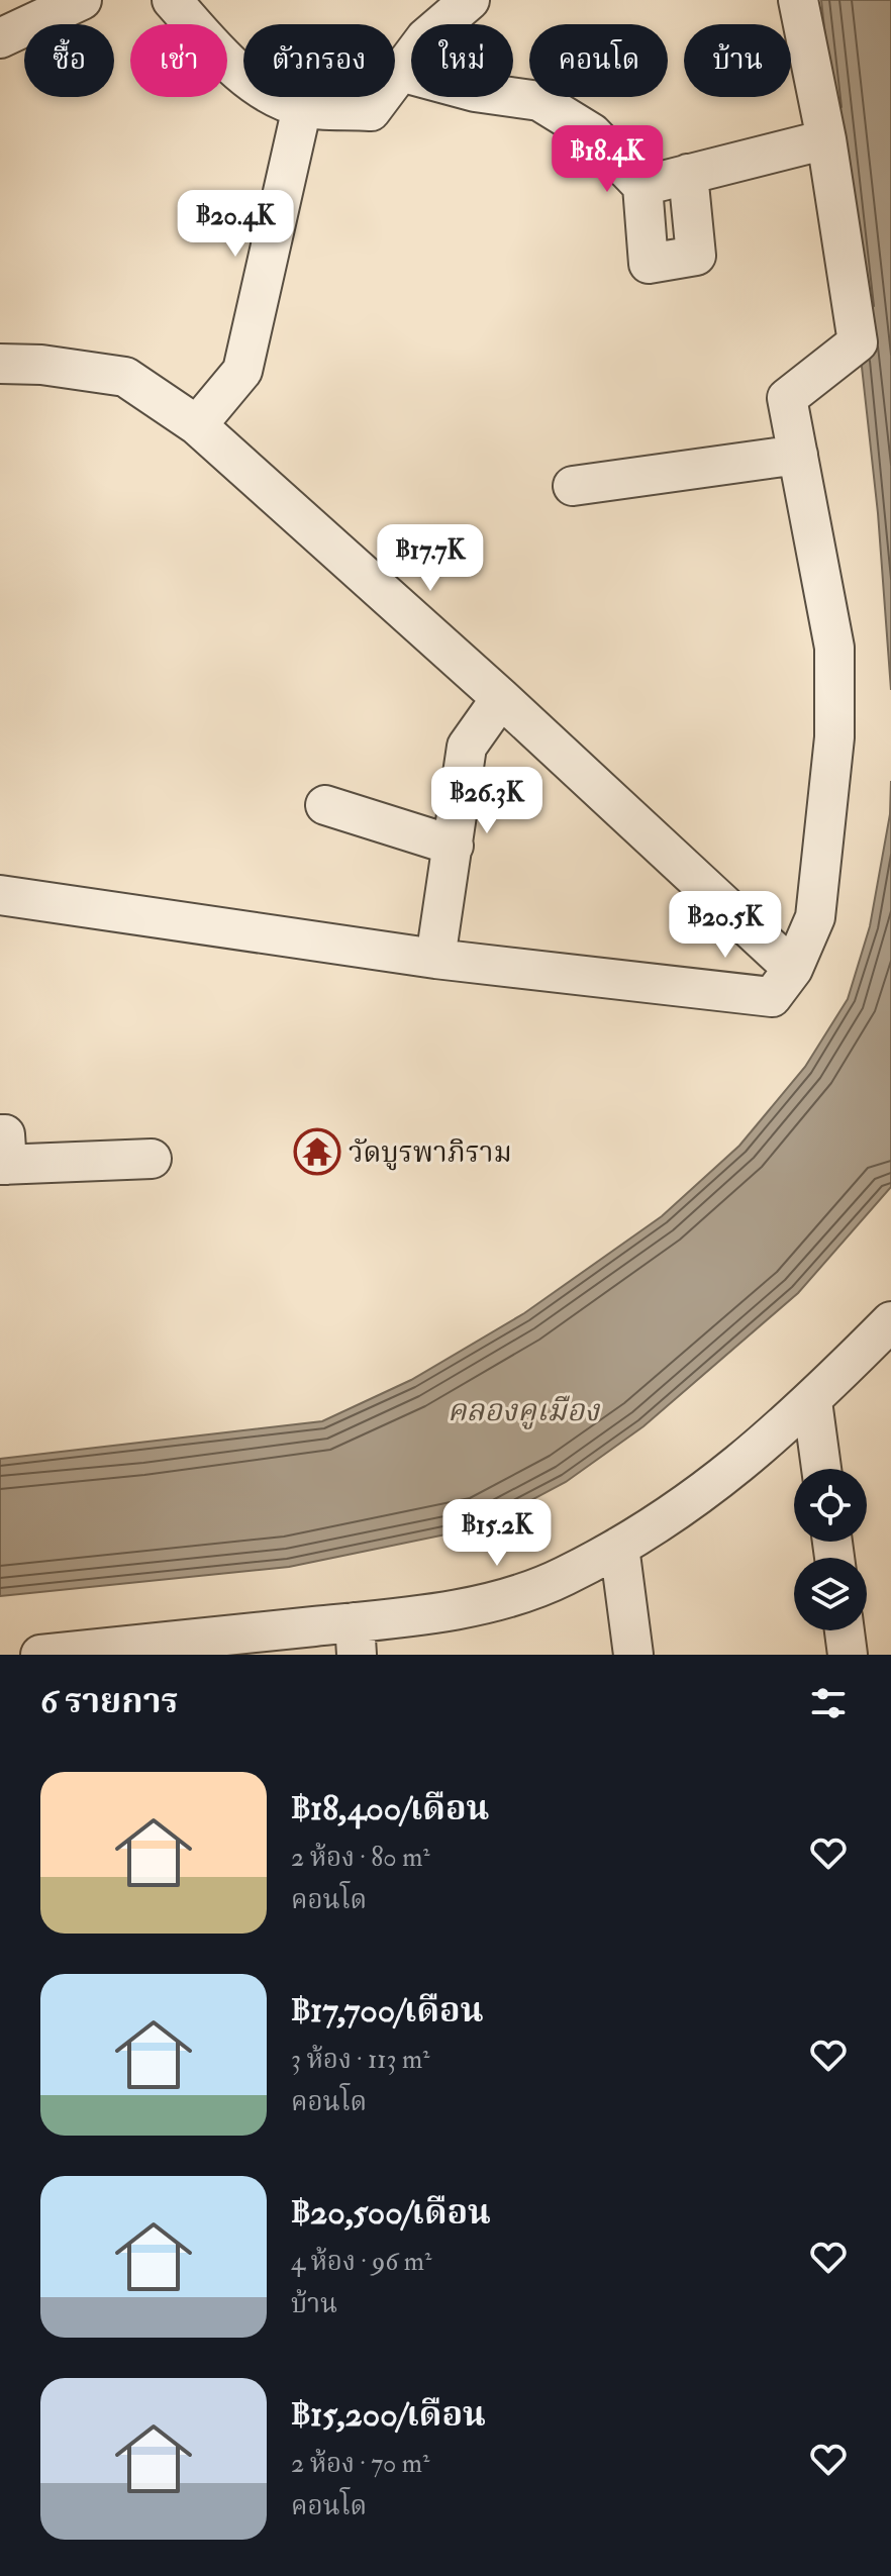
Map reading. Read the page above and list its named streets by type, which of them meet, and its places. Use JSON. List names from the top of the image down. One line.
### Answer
{"water":["คลองคูเมือง"],"places":{"temple":["วัดบูรพาภิราม"]},"page":{"chip":["ซื้อ","เช่า","ตัวกรอง","ใหม่","คอนโด","บ้าน"],"price":["฿18.4K","฿20.4K","฿17.7K","฿26.3K","฿20.5K","฿15.2K"],"heading":"6 รายการ","list":[{"name":"฿18,400/เดือน","note":"2 ห้อง · 80 m² · คอนโด"},{"name":"฿17,700/เดือน","note":"3 ห้อง · 113 m² · คอนโด"},{"name":"฿20,500/เดือน","note":"4 ห้อง · 96 m² · บ้าน"},{"name":"฿15,200/เดือน","note":"2 ห้อง · 70 m² · คอนโด"}]}}
